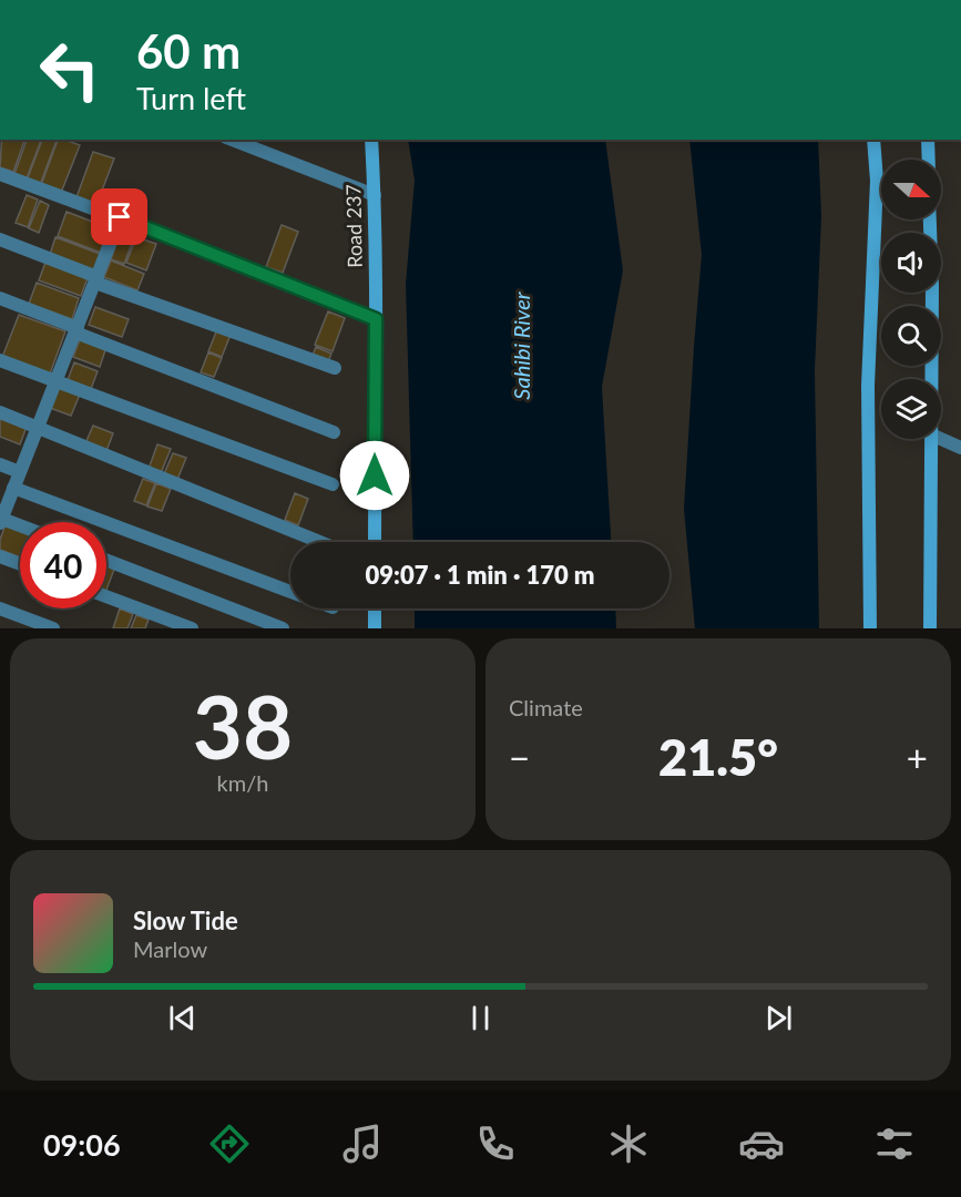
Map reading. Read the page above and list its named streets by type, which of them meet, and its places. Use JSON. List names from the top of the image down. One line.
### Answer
{"streets":{"street":["Road 237"]},"water":["Sahibi River"],"north":"right","page":{"turn":["60 m","Turn left"],"limit":"40","trip":"09:07 · 1 min · 170 m","tile":[["38","km/h"],"Climate"],"heat":["−","21.5°","+"],"song":["Slow Tide","Marlow"],"tabs":"09:06"}}
